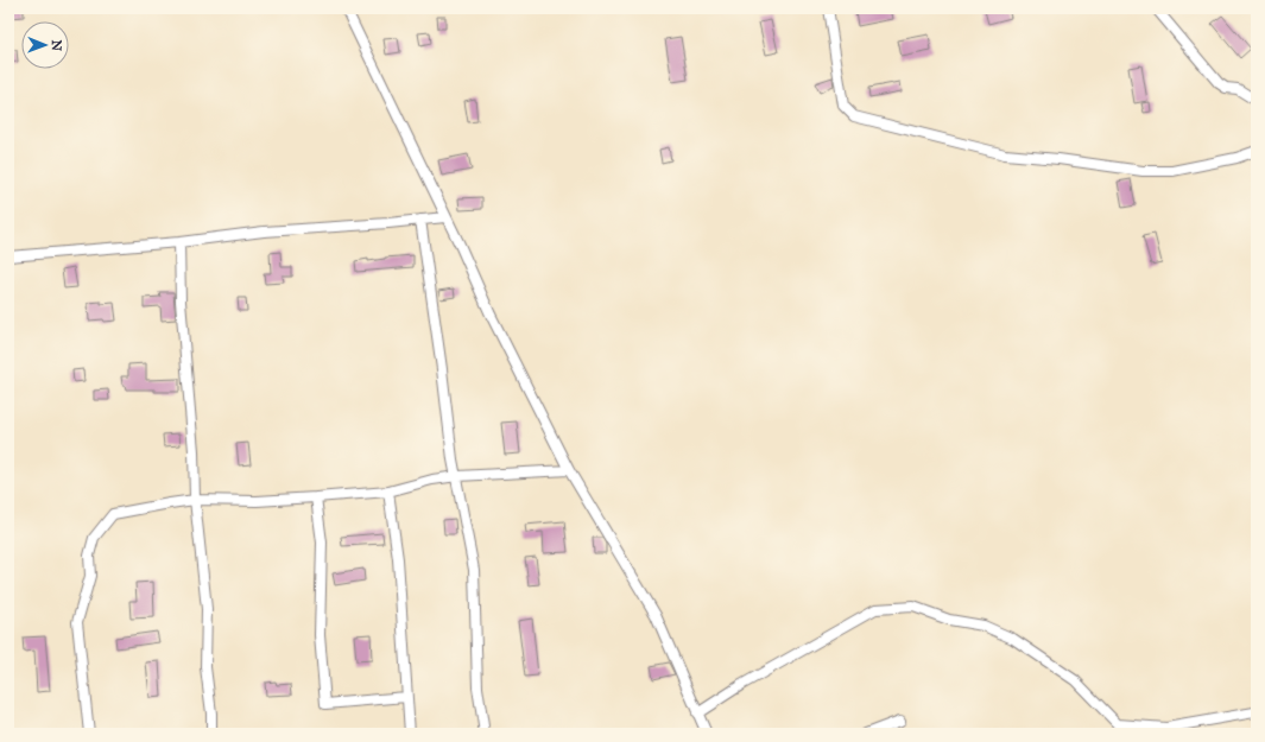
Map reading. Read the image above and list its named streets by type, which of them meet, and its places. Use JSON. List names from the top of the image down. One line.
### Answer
{"north":"right"}
